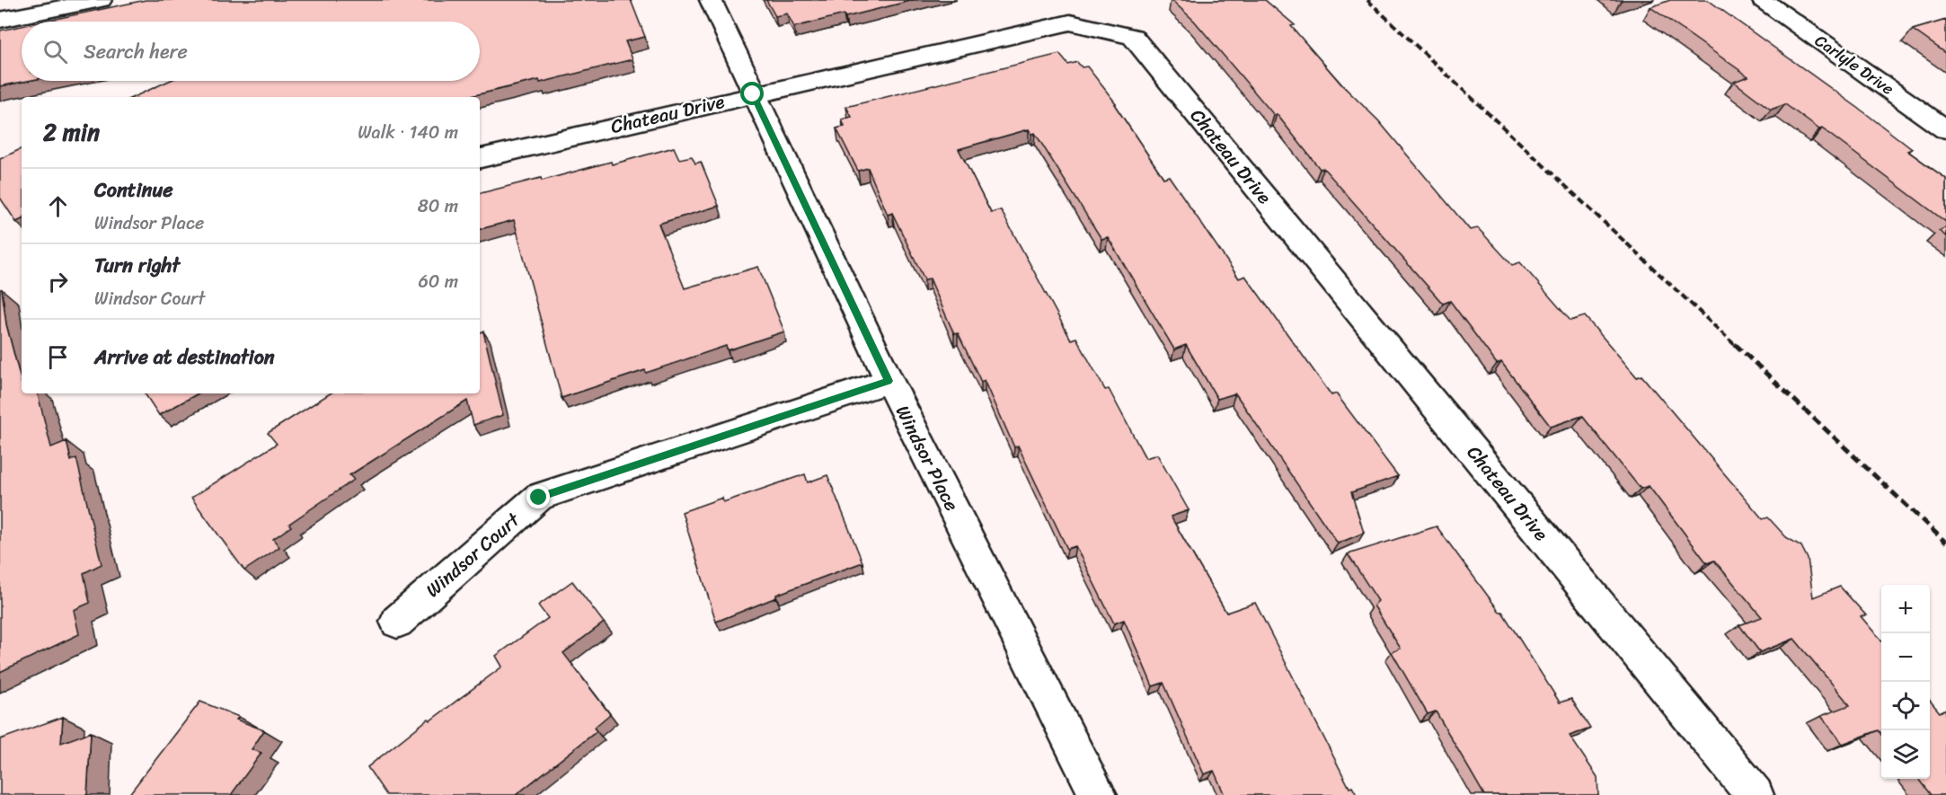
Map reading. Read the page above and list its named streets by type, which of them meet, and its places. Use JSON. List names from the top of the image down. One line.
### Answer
{"streets":{"street":["Carlyle Drive","Chateau Drive","Windsor Place","Windsor Court"]},"crossings":[["Chateau Drive","Windsor Place"],["Windsor Place","Windsor Court"]],"page":{"search":"Search here","heading":["2 min","Walk · 140 m"],"list":[["Continue","Windsor Place","80 m"],["Turn right","Windsor Court","60 m"],"Arrive at destination"],"map_buttons":["+","−"]}}
